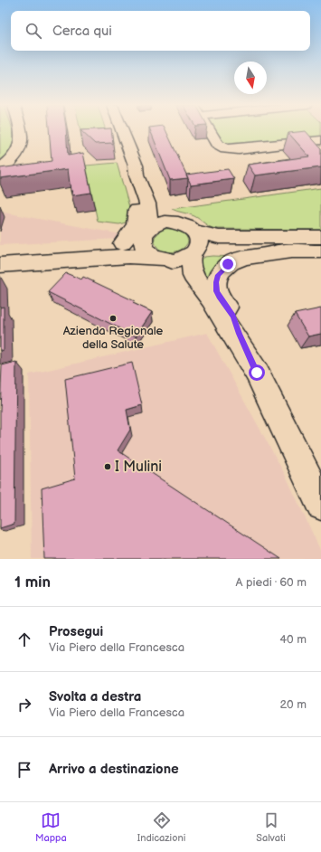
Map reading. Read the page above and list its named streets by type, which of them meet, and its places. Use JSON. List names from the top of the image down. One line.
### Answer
{"places":["Azienda Regionale della Salute","I Mulini"],"north":"bottom","page":{"search":"Cerca qui","heading":["1 min","A piedi · 60 m"],"list":[["Prosegui","Via Piero della Francesca","40 m"],["Svolta a destra","Via Piero della Francesca","20 m"],"Arrivo a destinazione"],"nav":["Mappa","Indicazioni","Salvati"]}}
